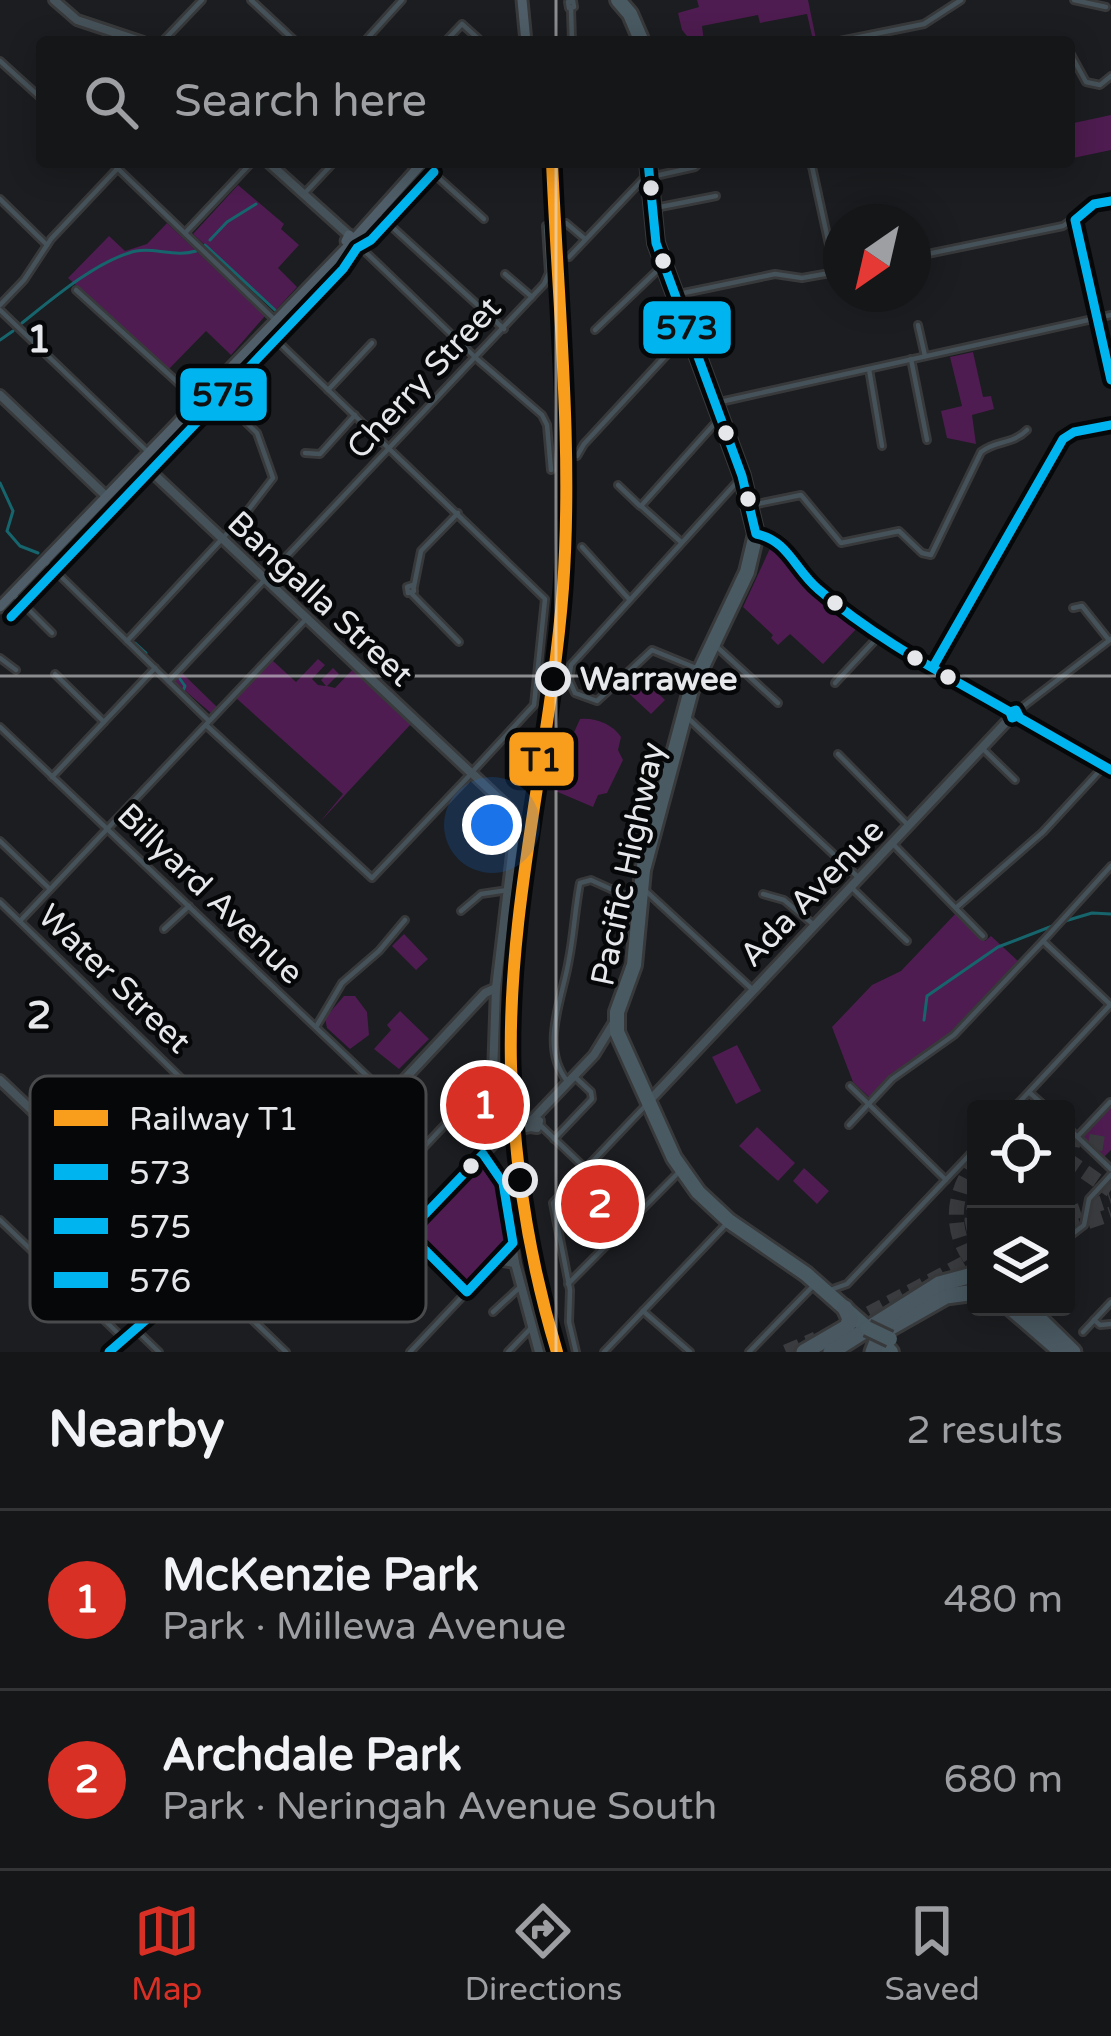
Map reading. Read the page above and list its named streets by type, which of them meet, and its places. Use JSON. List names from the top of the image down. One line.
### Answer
{"streets":{"highway":["Pacific Highway"],"street":["Cherry Street","Bangalla Street","Ada Avenue","Billyard Avenue","Water Street"]},"crossings":[["Cherry Street","Bangalla Street"],["Pacific Highway","Ada Avenue"]],"places":["Warrawee"],"lines":["rail line T1","transit line 573","transit line 575","transit line 576"],"legend":["Railway T1","573","575","576"],"north":"bottom left","page":{"search":"Search here","pins":["1","2"],"heading":["Nearby","2 results"],"list":[{"mark":"1","name":"McKenzie Park","note":"Park · Millewa Avenue","value":"480 m"},{"mark":"2","name":"Archdale Park","note":"Park · Neringah Avenue South","value":"680 m"}],"nav":["Map","Directions","Saved"]},"grid":{"rows":["1","2"]}}
